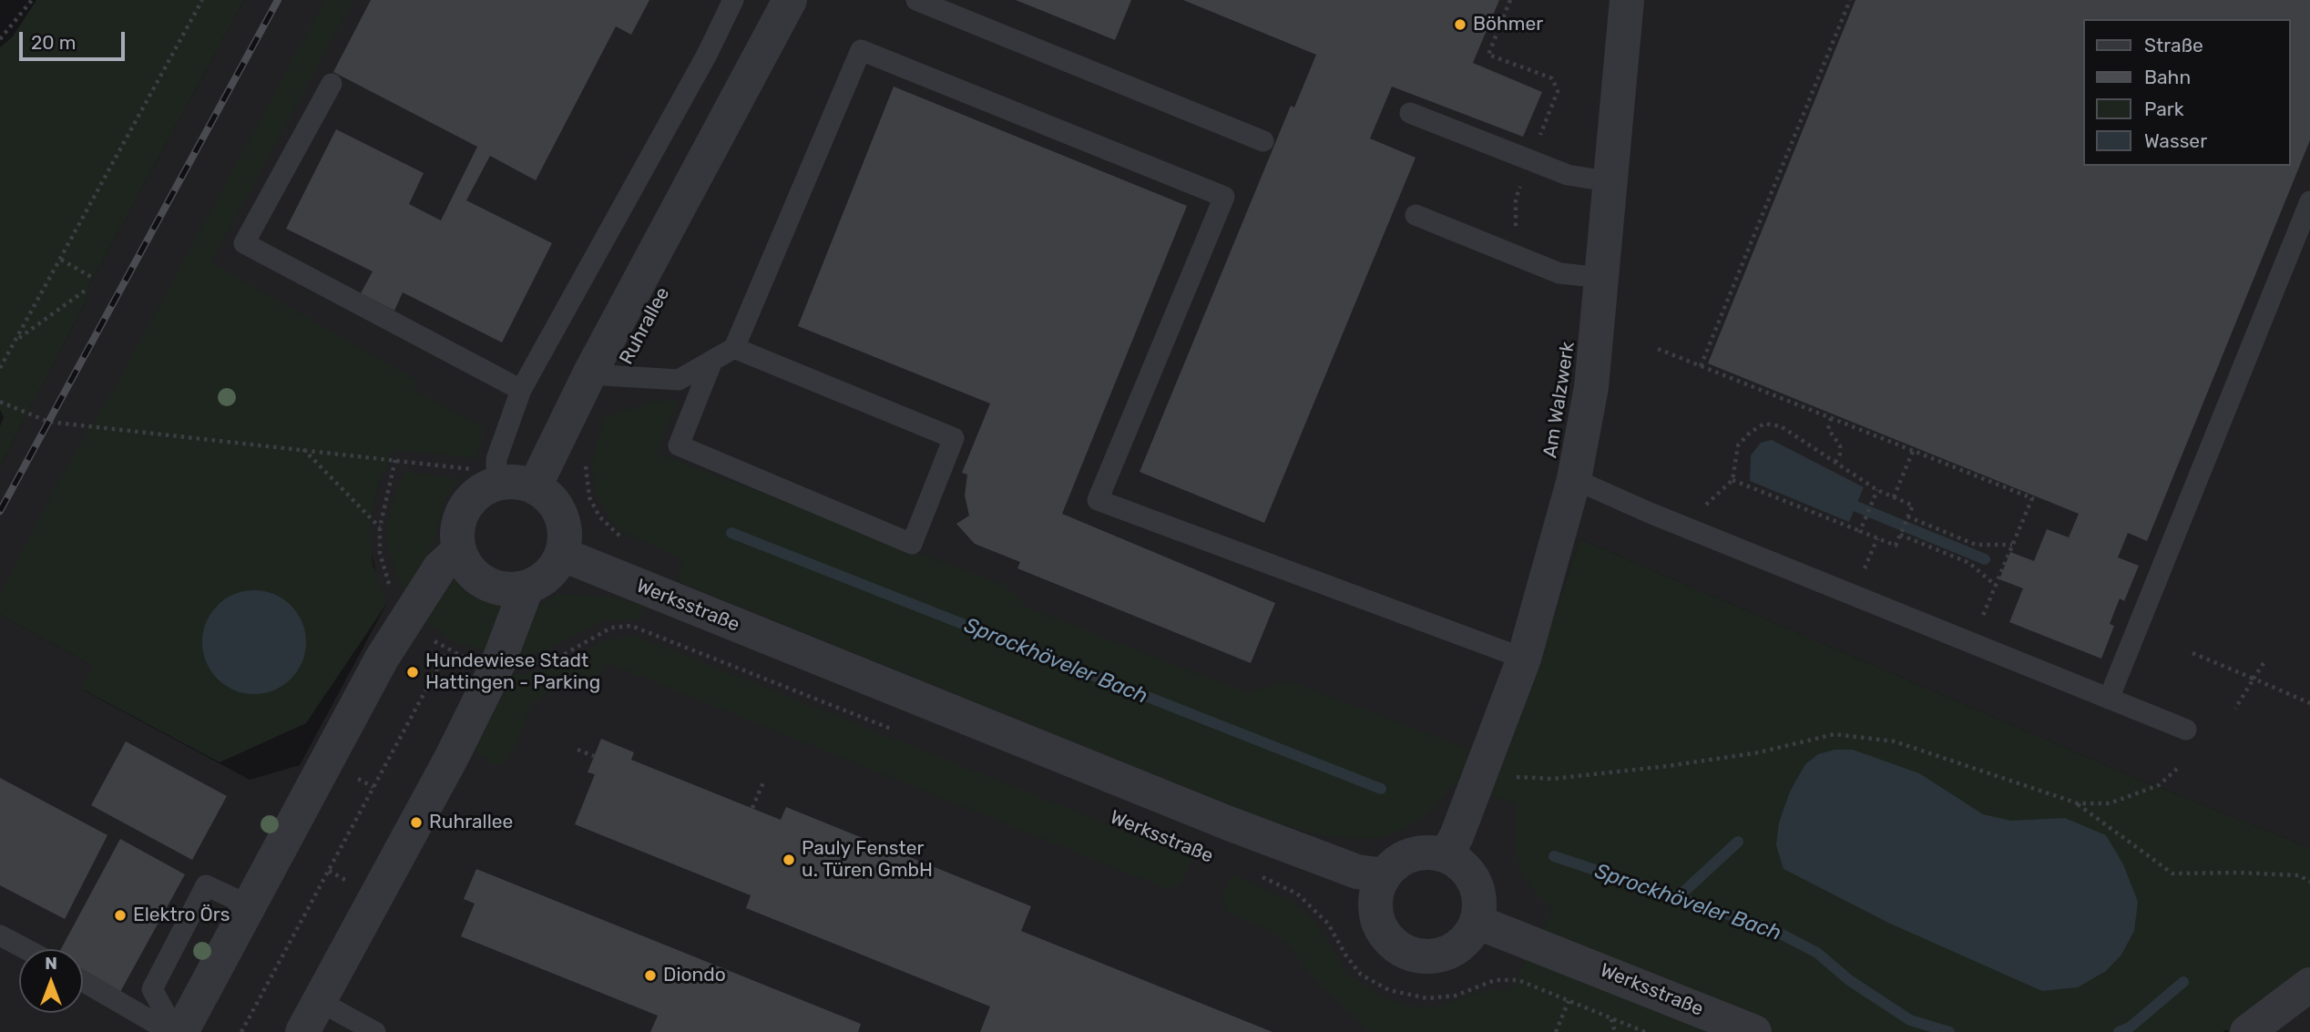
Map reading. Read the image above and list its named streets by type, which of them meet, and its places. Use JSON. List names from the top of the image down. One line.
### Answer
{"streets":{"street":["Ruhrallee","Am Walzwerk","Werksstraße"]},"crossings":[["Ruhrallee","Werksstraße"],["Am Walzwerk","Werksstraße"]],"water":["Sprockhöveler Bach"],"places":["Böhmer","Hundewiese Stadt Hattingen - Parking","Ruhrallee","Pauly Fenster u. Türen GmbH","Elektro Örs","Diondo"],"legend":["Straße","Bahn","Park","Wasser"],"scale_bar":"20 m","north":"top"}
